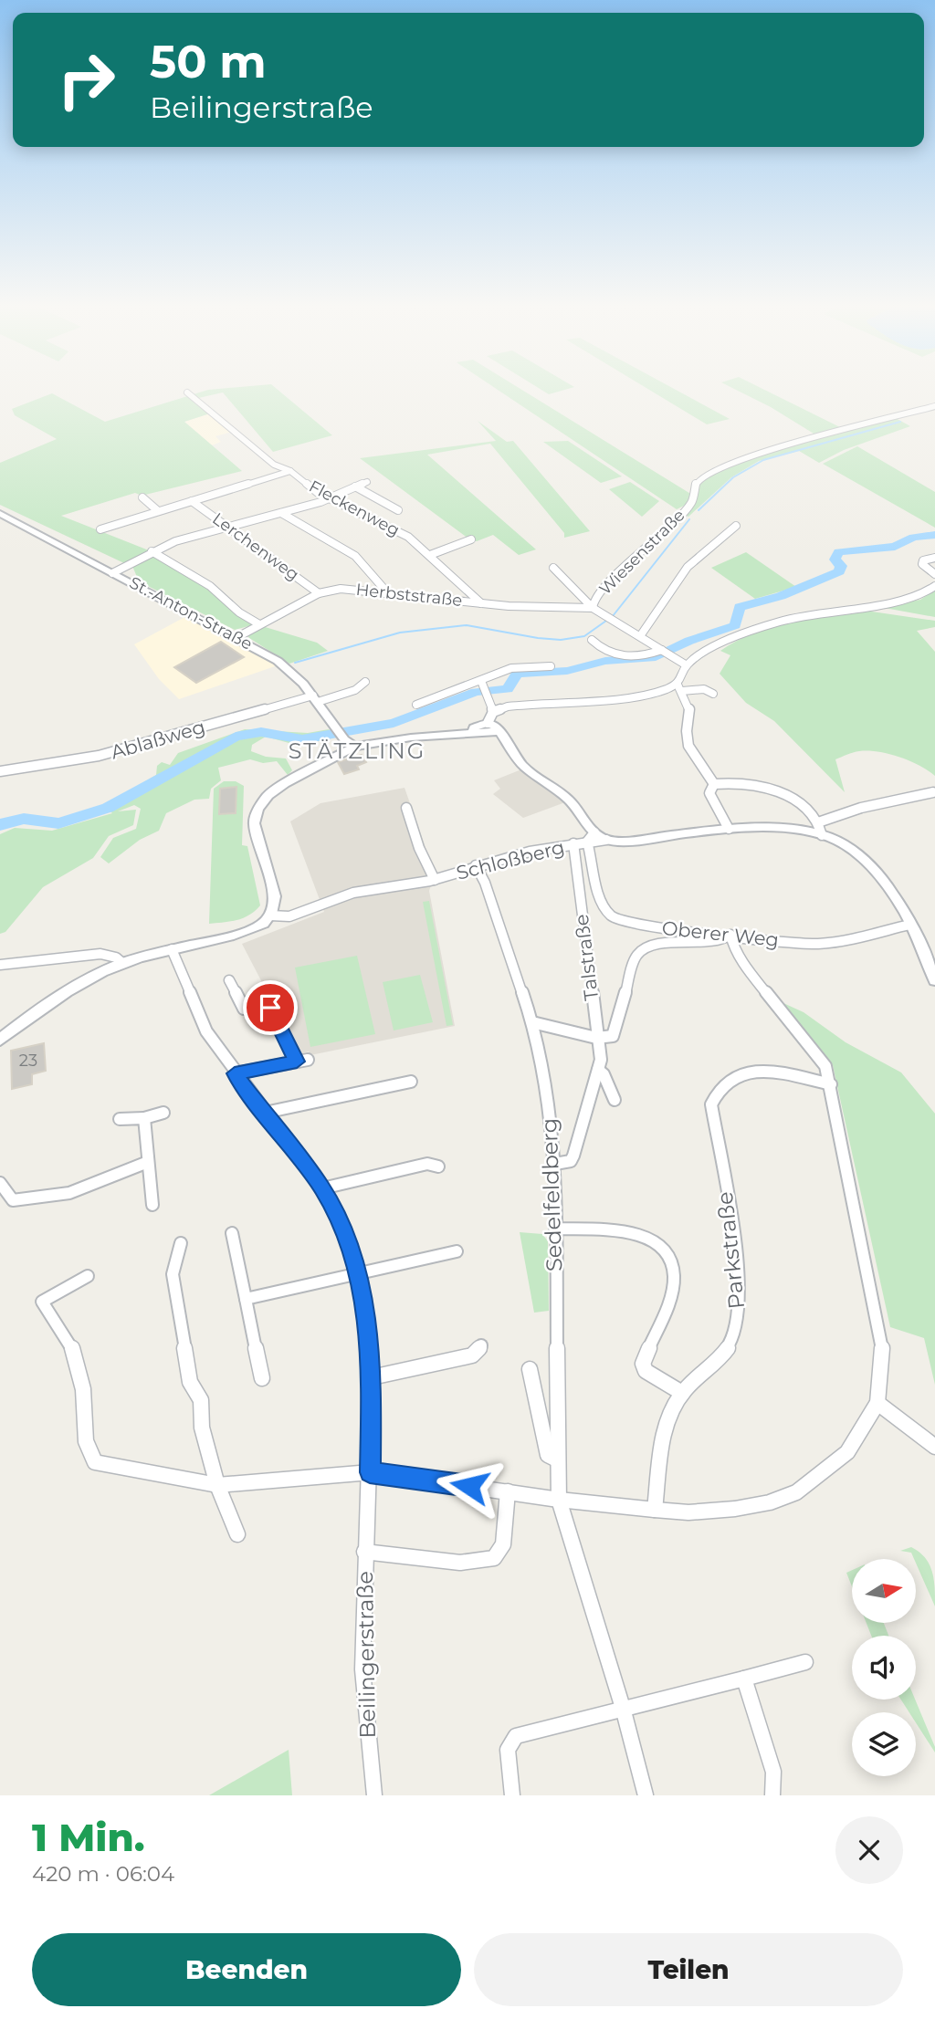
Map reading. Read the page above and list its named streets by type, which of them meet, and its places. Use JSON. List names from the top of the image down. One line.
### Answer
{"streets":{"street":["Fleckenweg","Lerchenweg","Wiesenstraße","Herbststraße","St.-Anton-Straße","Ablaßweg","Schloßberg","Oberer Weg","Talstraße","Sedelfeldberg","Parkstraße","Beilingerstraße"]},"crossings":[["Fleckenweg","Herbststraße"],["Lerchenweg","Herbststraße"],["Wiesenstraße","Herbststraße"],["Herbststraße","St.-Anton-Straße"],["St.-Anton-Straße","Ablaßweg"],["Schloßberg","Oberer Weg"],["Schloßberg","Talstraße"],["Schloßberg","Sedelfeldberg"],["Talstraße","Sedelfeldberg"]],"districts":["STÄTZLING"],"house_numbers":["23"],"north":"right","page":{"turn":["50 m","Beilingerstraße"],"heading":["1 Min.","420 m · 06:04"],"buttons":["Beenden","Teilen"]}}
